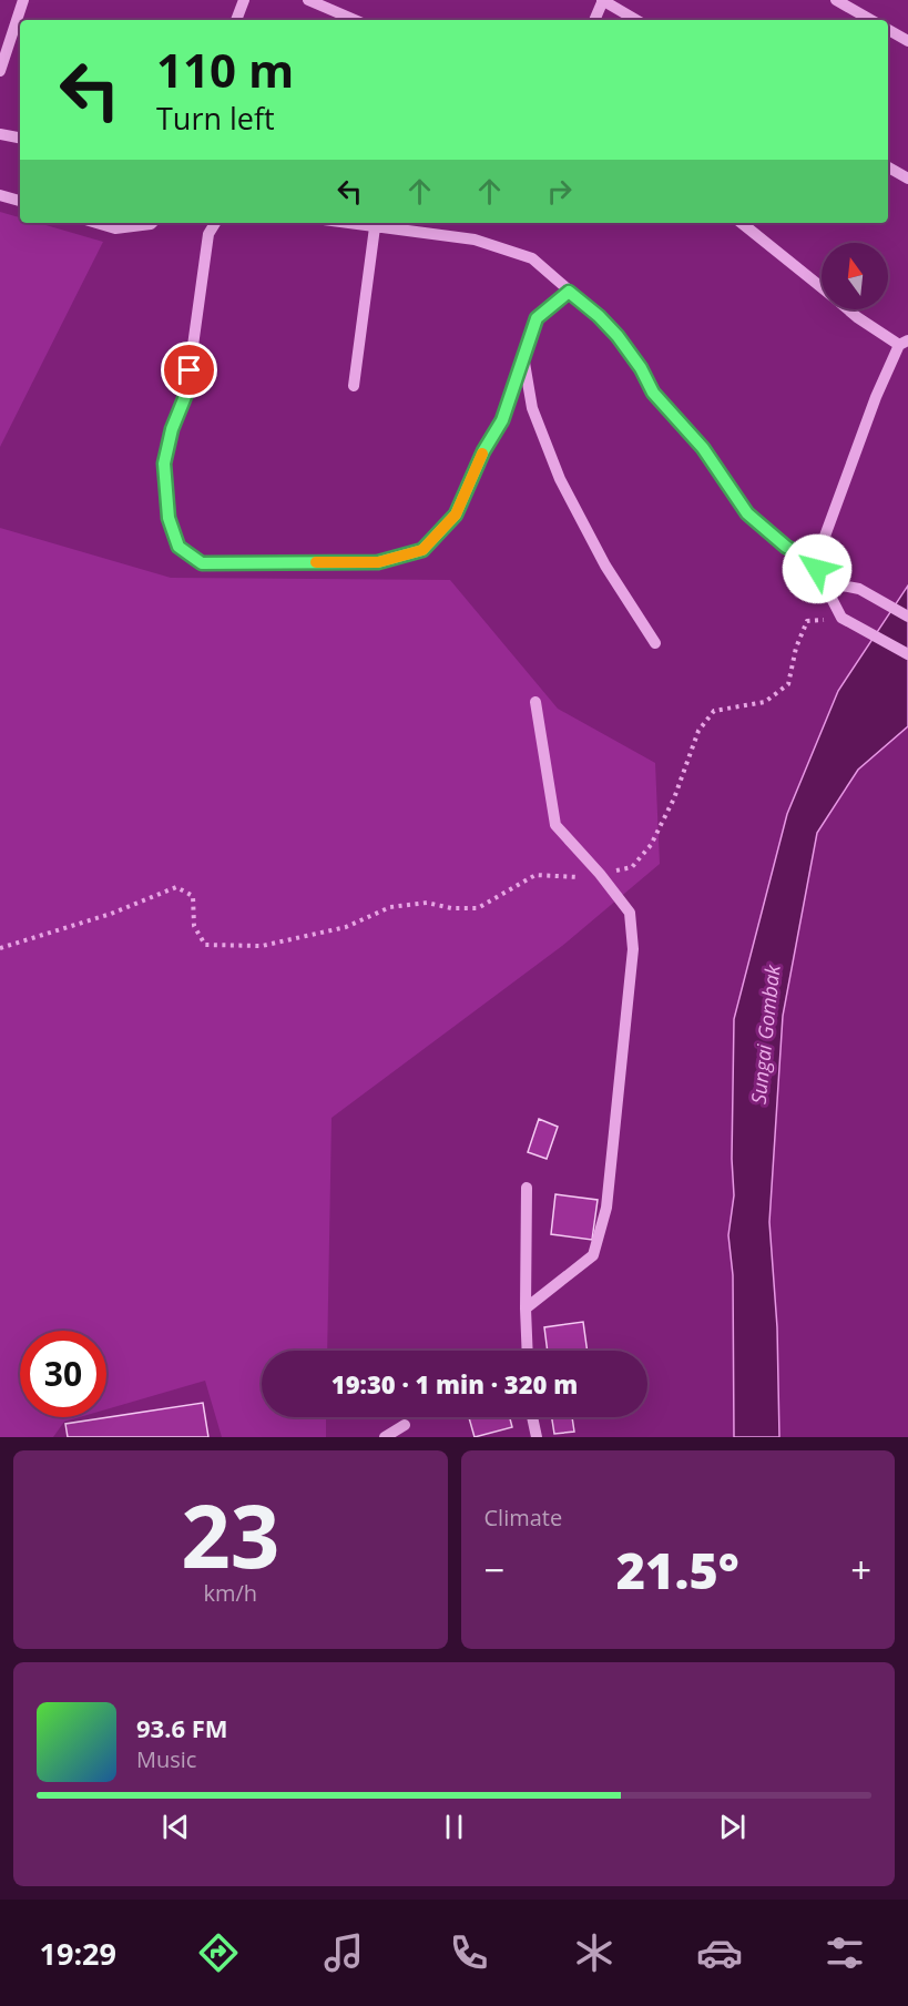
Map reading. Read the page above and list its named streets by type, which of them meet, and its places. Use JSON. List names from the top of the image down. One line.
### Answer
{"water":["Sungai Gombak"],"north":"top","page":{"turn":["110 m","Turn left"],"limit":"30","trip":"19:30 · 1 min · 320 m","tile":[["23","km/h"],"Climate"],"heat":["−","21.5°","+"],"song":["93.6 FM","Music"],"tabs":"19:29"}}
